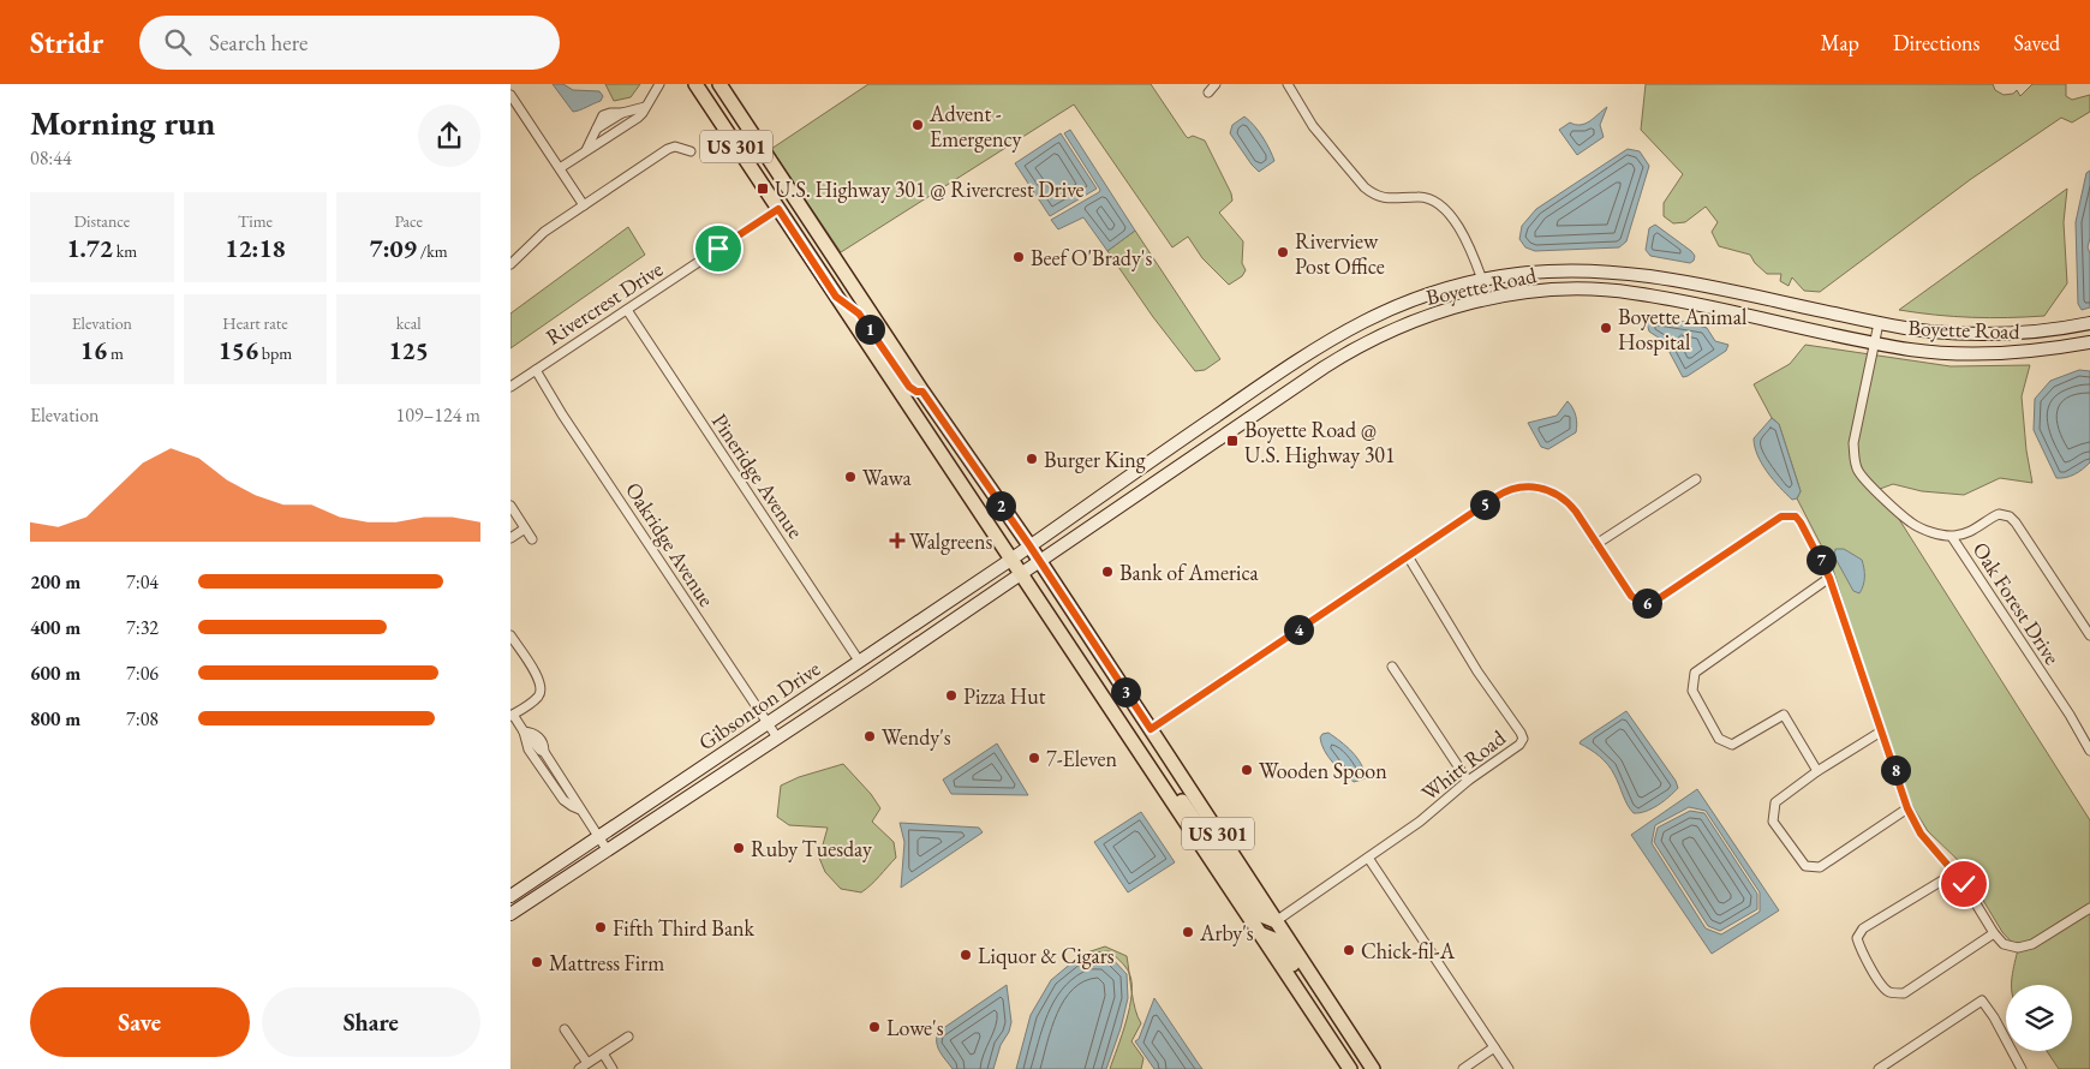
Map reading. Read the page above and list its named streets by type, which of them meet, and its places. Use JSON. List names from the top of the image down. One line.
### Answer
{"streets":{"main road":["US 301","Boyette Road","Gibsonton Drive"],"street":["Rivercrest Drive","Pineridge Avenue","Oakridge Avenue","Oak Forest Drive","Whitt Road"]},"crossings":[["US 301","Boyette Road"],["US 301","Rivercrest Drive"],["US 301","Gibsonton Drive"],["US 301","Whitt Road"],["Boyette Road","Gibsonton Drive"],["Rivercrest Drive","Pineridge Avenue"],["Rivercrest Drive","Oakridge Avenue"],["Pineridge Avenue","Gibsonton Drive"],["Oakridge Avenue","Gibsonton Drive"]],"places":{"other":["Advent - Emergency","Riverview Post Office","Beef O'Brady's","Boyette Animal Hospital","Burger King","Wawa","Bank of America","Pizza Hut","Wendy's","7-Eleven","Wooden Spoon","Ruby Tuesday","Fifth Third Bank","Arby's","Chick-fil-A","Liquor & Cigars","Mattress Firm","Lowe's"],"transit":["U.S. Highway 301 @ Rivercrest Drive","Boyette Road @ U.S. Highway 301"],"health":["Walgreens"]},"page":{"header":"Stridr","search":"Search here","nav":["Map","Directions","Saved"],"heading":["Morning run","08:44"],"stats":[["Distance","1.72 km"],["Time","12:18"],["Pace","7:09 /km"],["Elevation","16 m"],["Heart rate","156 bpm"],["kcal","125"]],"pins":["1","5","2","7","6","4","3","8"],"chart":["Elevation","109–124 m"],"list":[{"name":"200 m","note":"7:04"},{"name":"400 m","note":"7:32"},{"name":"600 m","note":"7:06"},{"name":"800 m","note":"7:08"}],"buttons":["Save","Share"]}}
